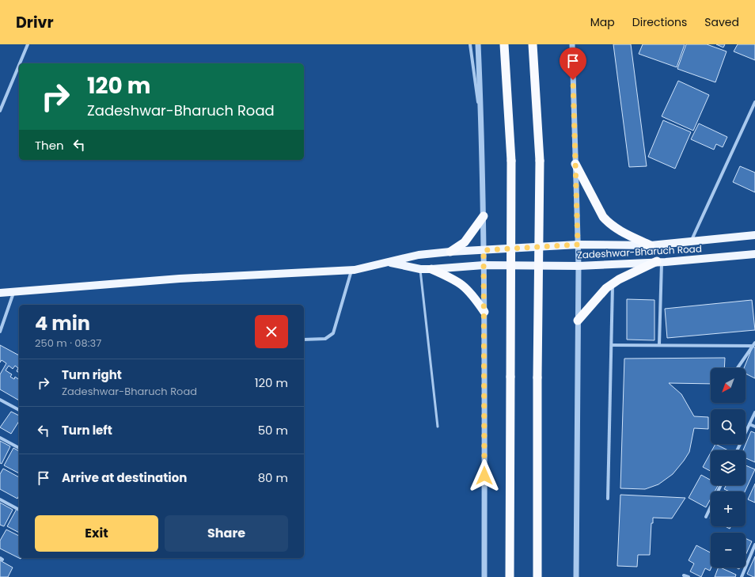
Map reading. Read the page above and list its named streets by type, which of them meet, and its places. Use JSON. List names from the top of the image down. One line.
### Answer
{"streets":{"main road":["Zadeshwar-Bharuch Road"]},"north":"bottom left","page":{"header":"Drivr","nav":["Map","Directions","Saved"],"turn":["120 m","Zadeshwar-Bharuch Road"],"then":"Then","heading":["4 min","250 m · 08:37"],"list":[{"name":"Turn right","note":"Zadeshwar-Bharuch Road","value":"120 m"},{"name":"Turn left","value":"50 m"},{"name":"Arrive at destination","value":"80 m"}],"map_buttons":["+","−"],"buttons":["Exit","Share"]}}
